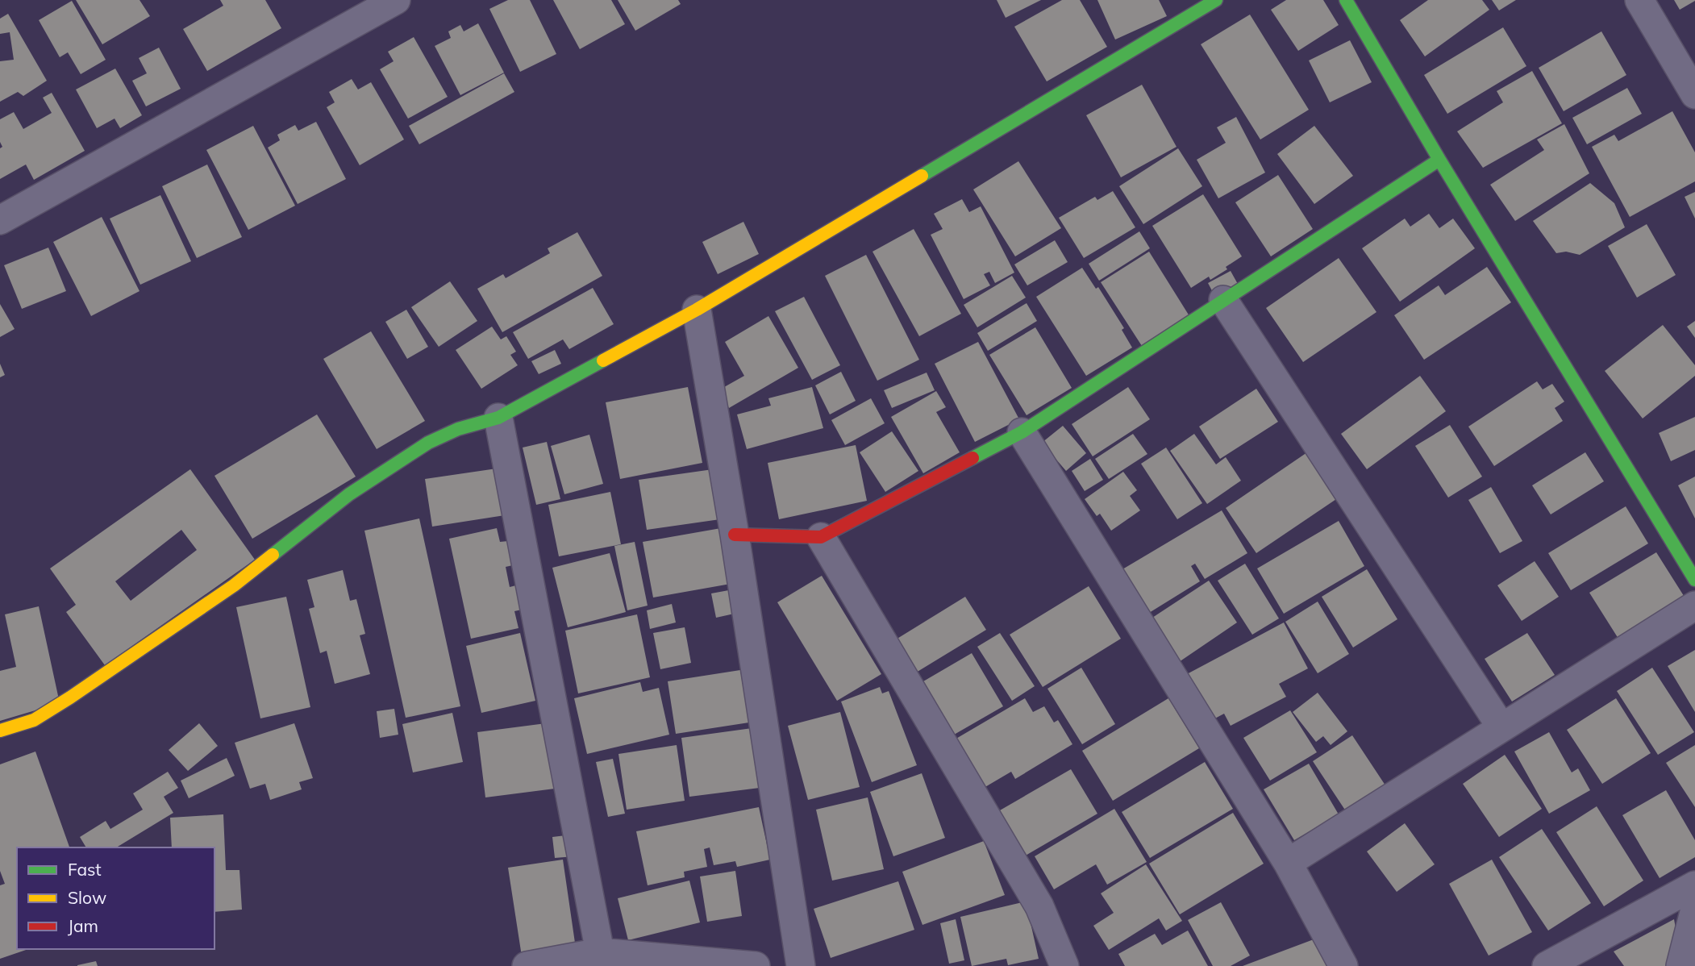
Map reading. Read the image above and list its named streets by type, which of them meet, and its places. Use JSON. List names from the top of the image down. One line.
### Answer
{"legend":["Fast","Slow","Jam"]}
